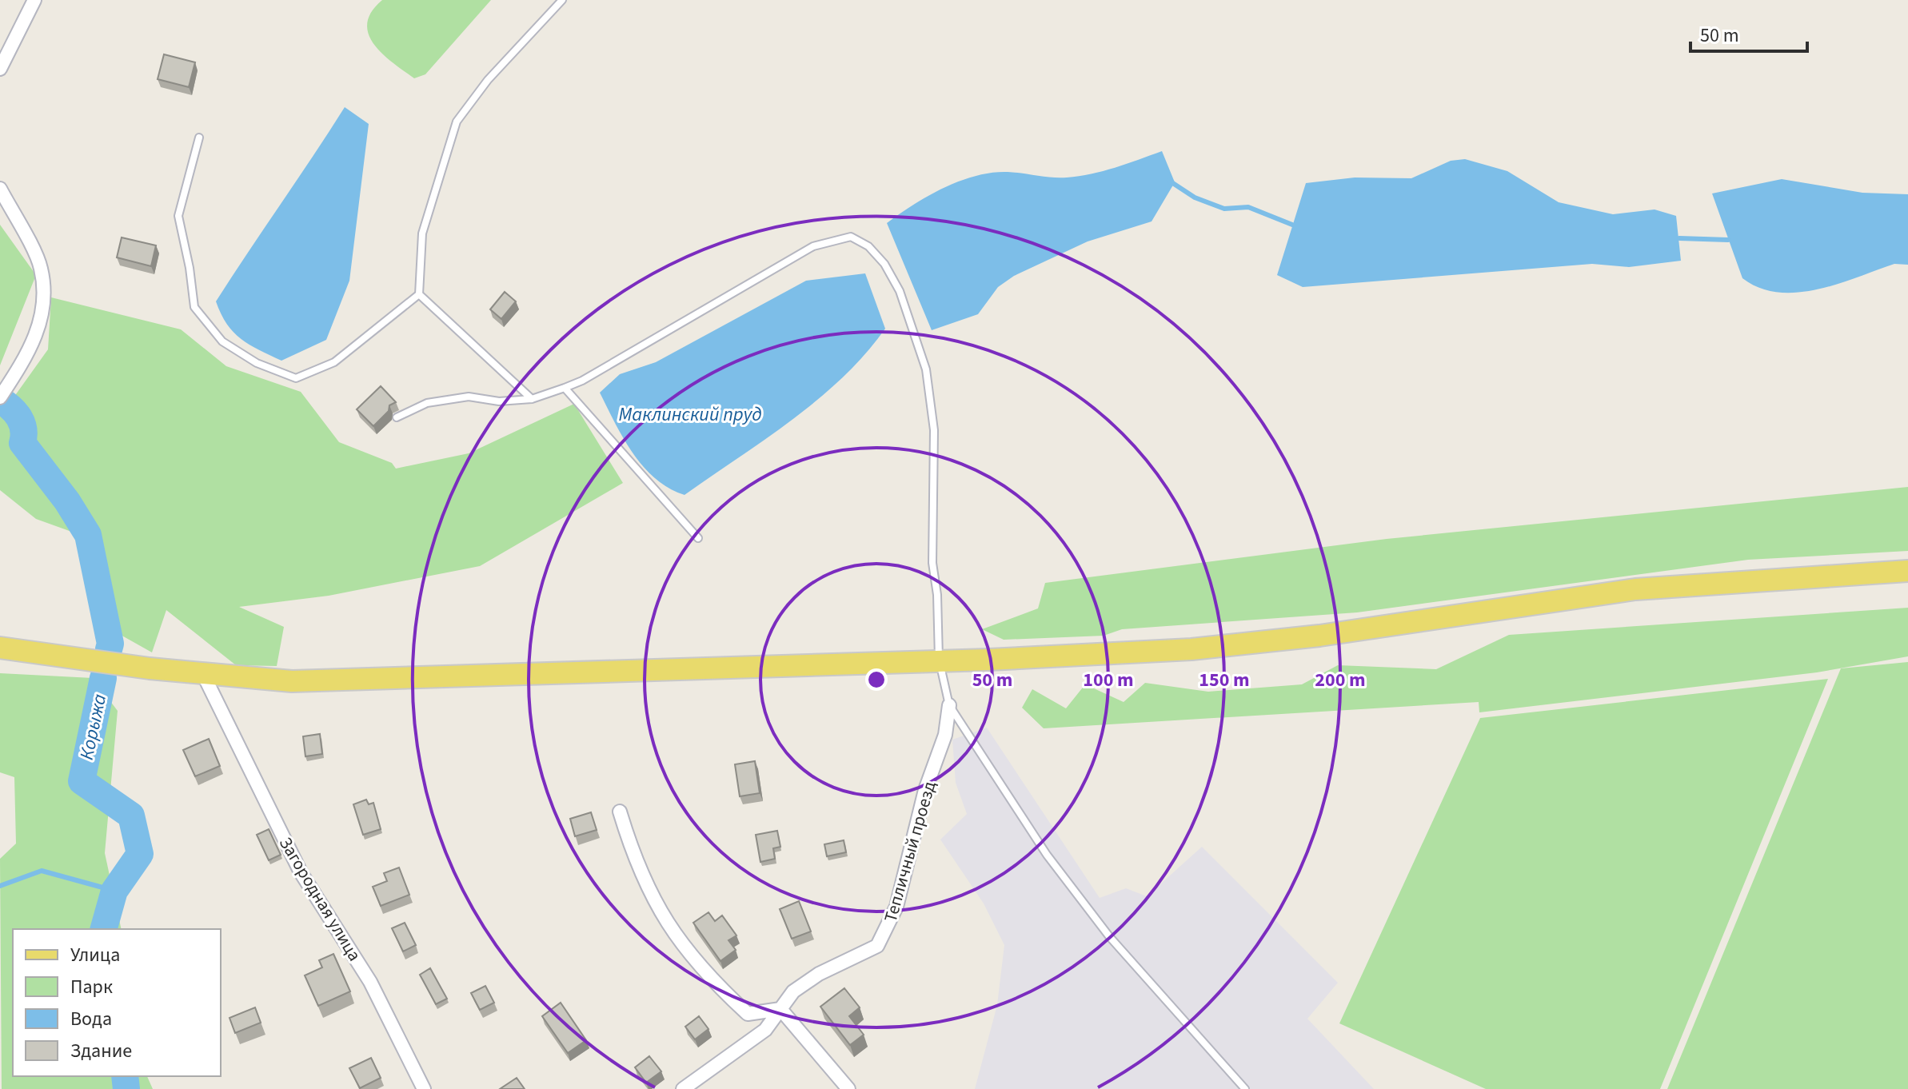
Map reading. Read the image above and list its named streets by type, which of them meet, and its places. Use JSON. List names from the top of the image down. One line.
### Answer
{"streets":{"street":["Тепличный проезд","Загородная улица"]},"water":["Маклинский пруд","Корыжа"],"legend":["Улица","Парк","Вода","Здание"],"scale_bar":"50 m","rings":["50 m","100 m","150 m","200 m"]}
